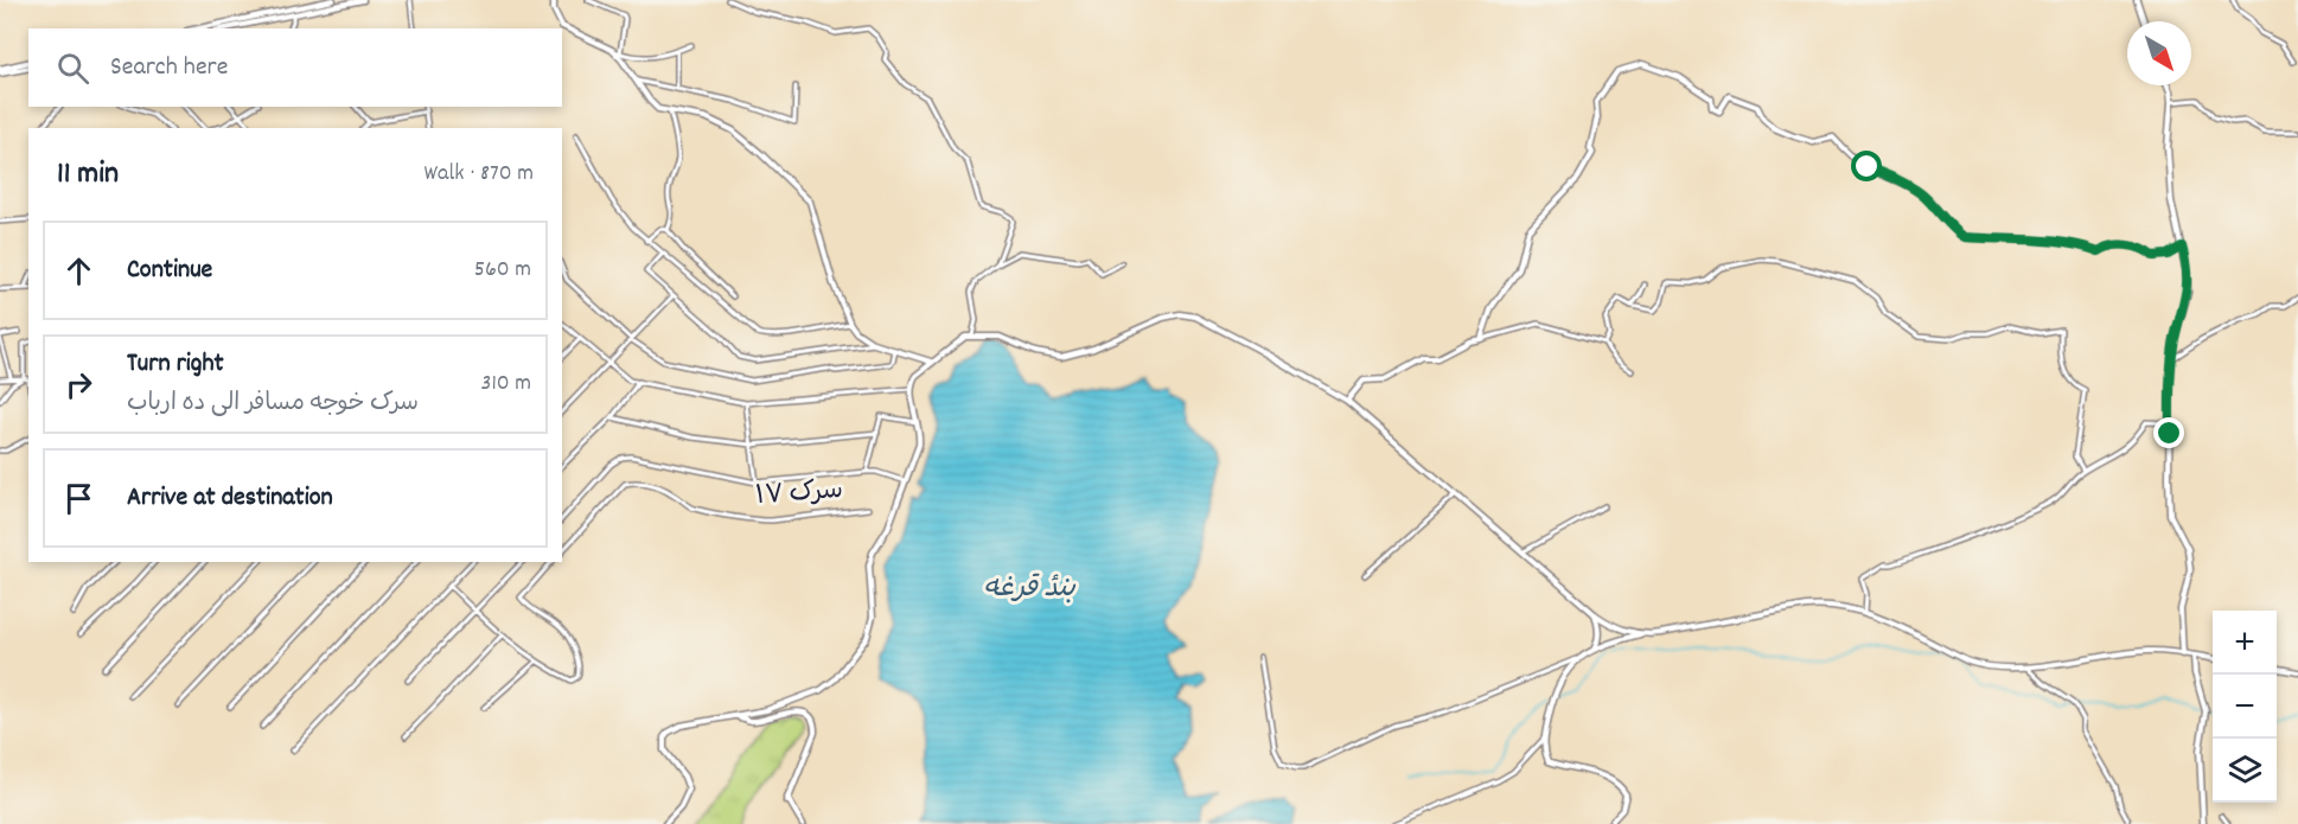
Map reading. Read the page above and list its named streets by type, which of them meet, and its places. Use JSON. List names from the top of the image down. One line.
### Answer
{"streets":{"street":["سرک ۱۷"]},"water":["بندٔ قرغه"],"north":"bottom right","page":{"search":"Search here","heading":["11 min","Walk · 870 m"],"list":[["Continue","560 m"],["Turn right","سرک خوجه مسافر الی ده ارباب","310 m"],"Arrive at destination"],"map_buttons":["+","−"]}}
